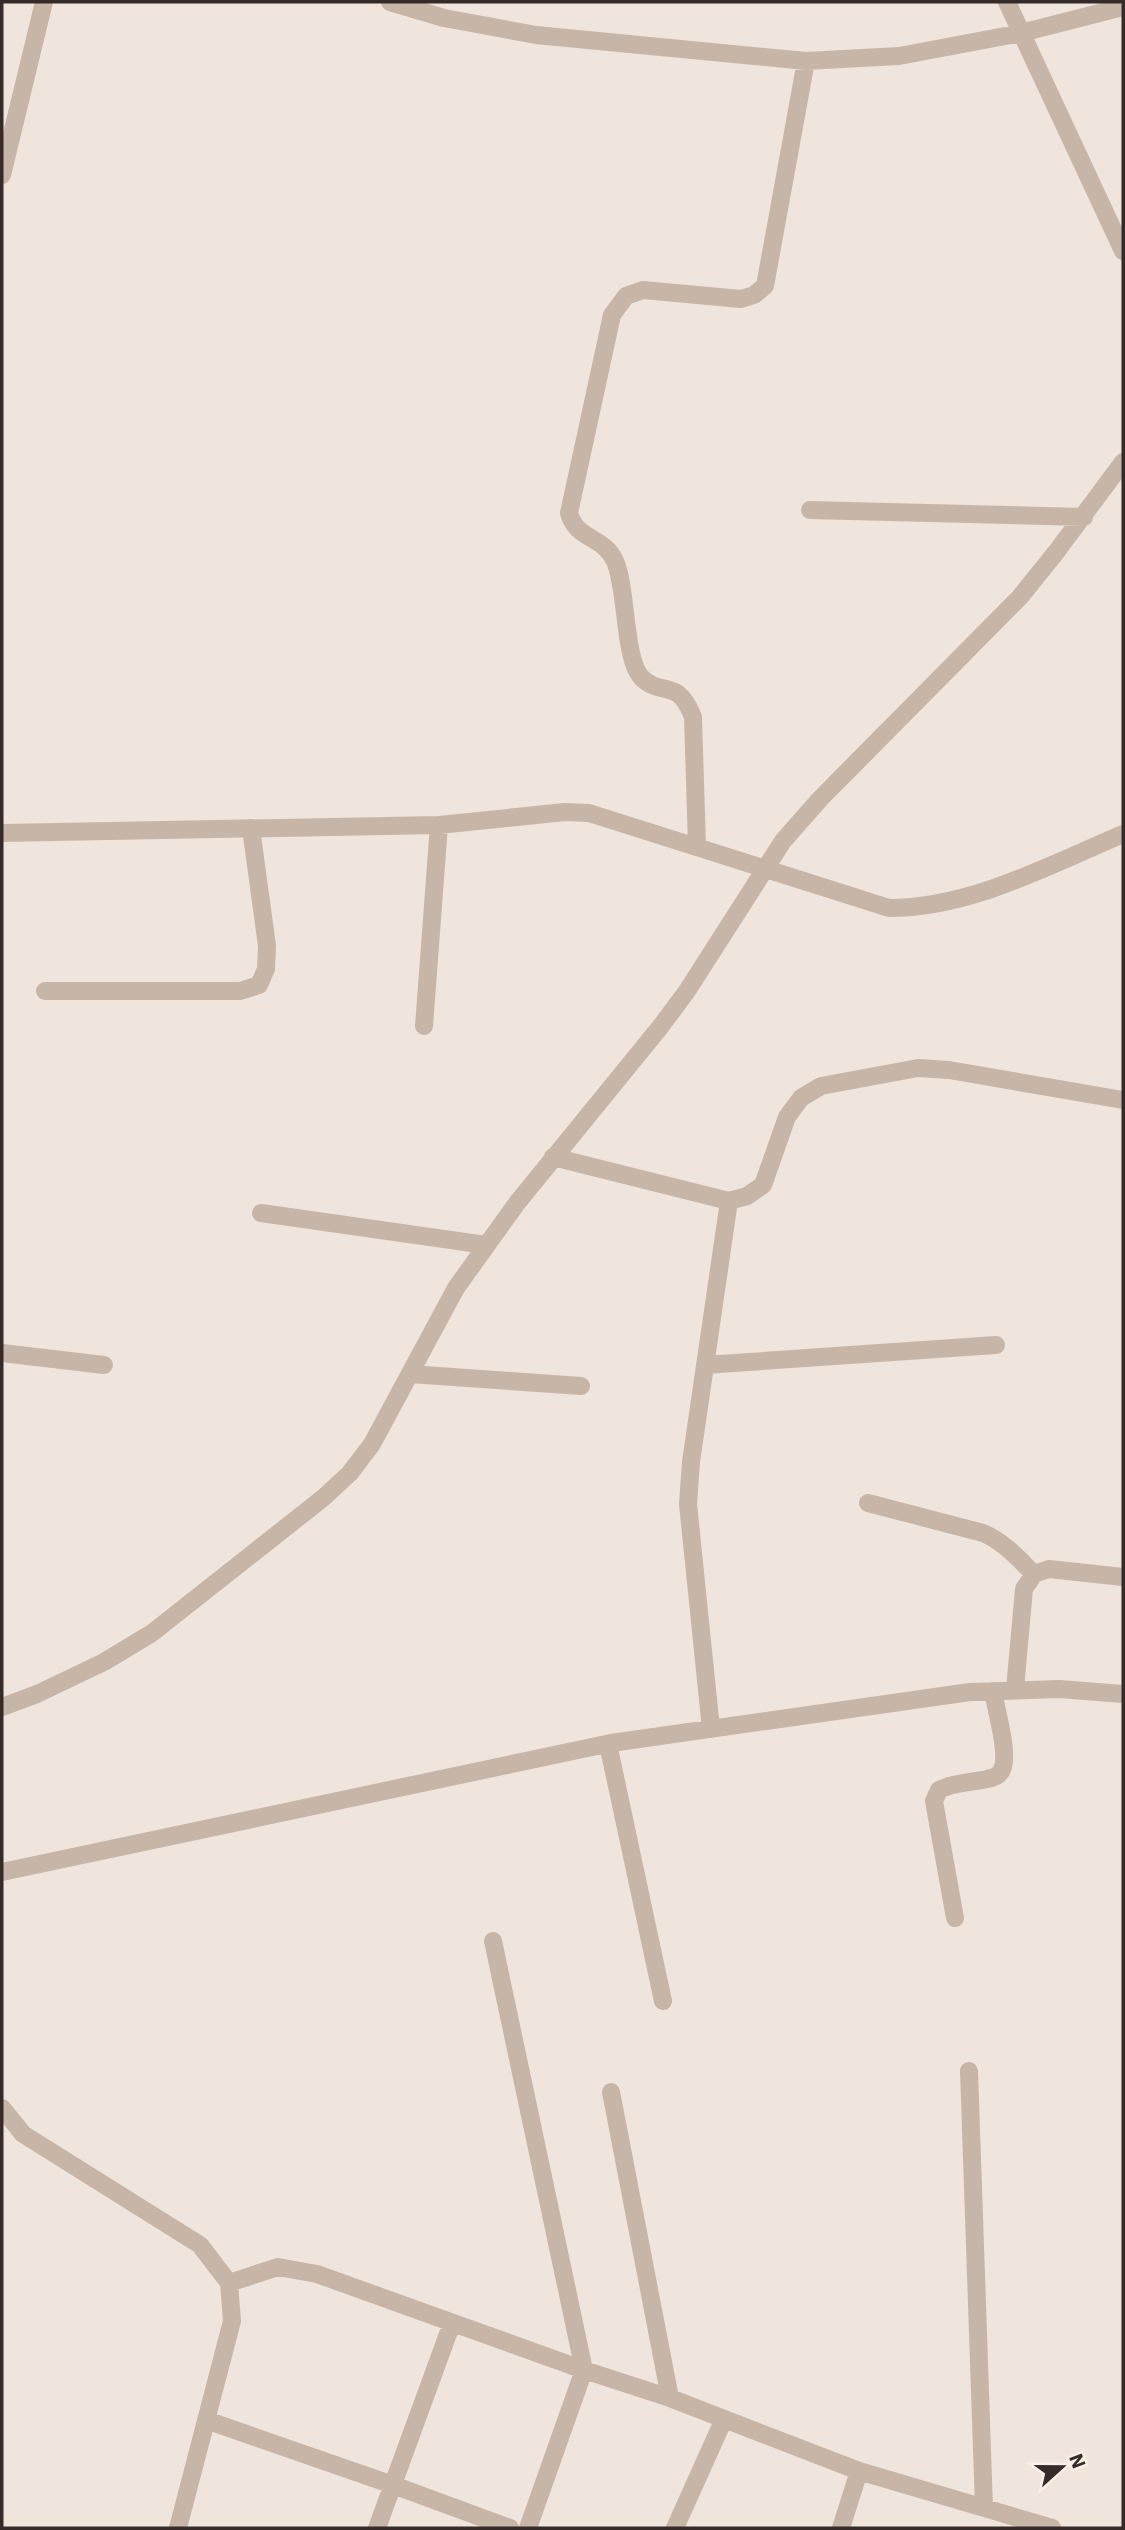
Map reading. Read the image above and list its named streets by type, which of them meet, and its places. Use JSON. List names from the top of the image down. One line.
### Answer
{"north":"right"}
